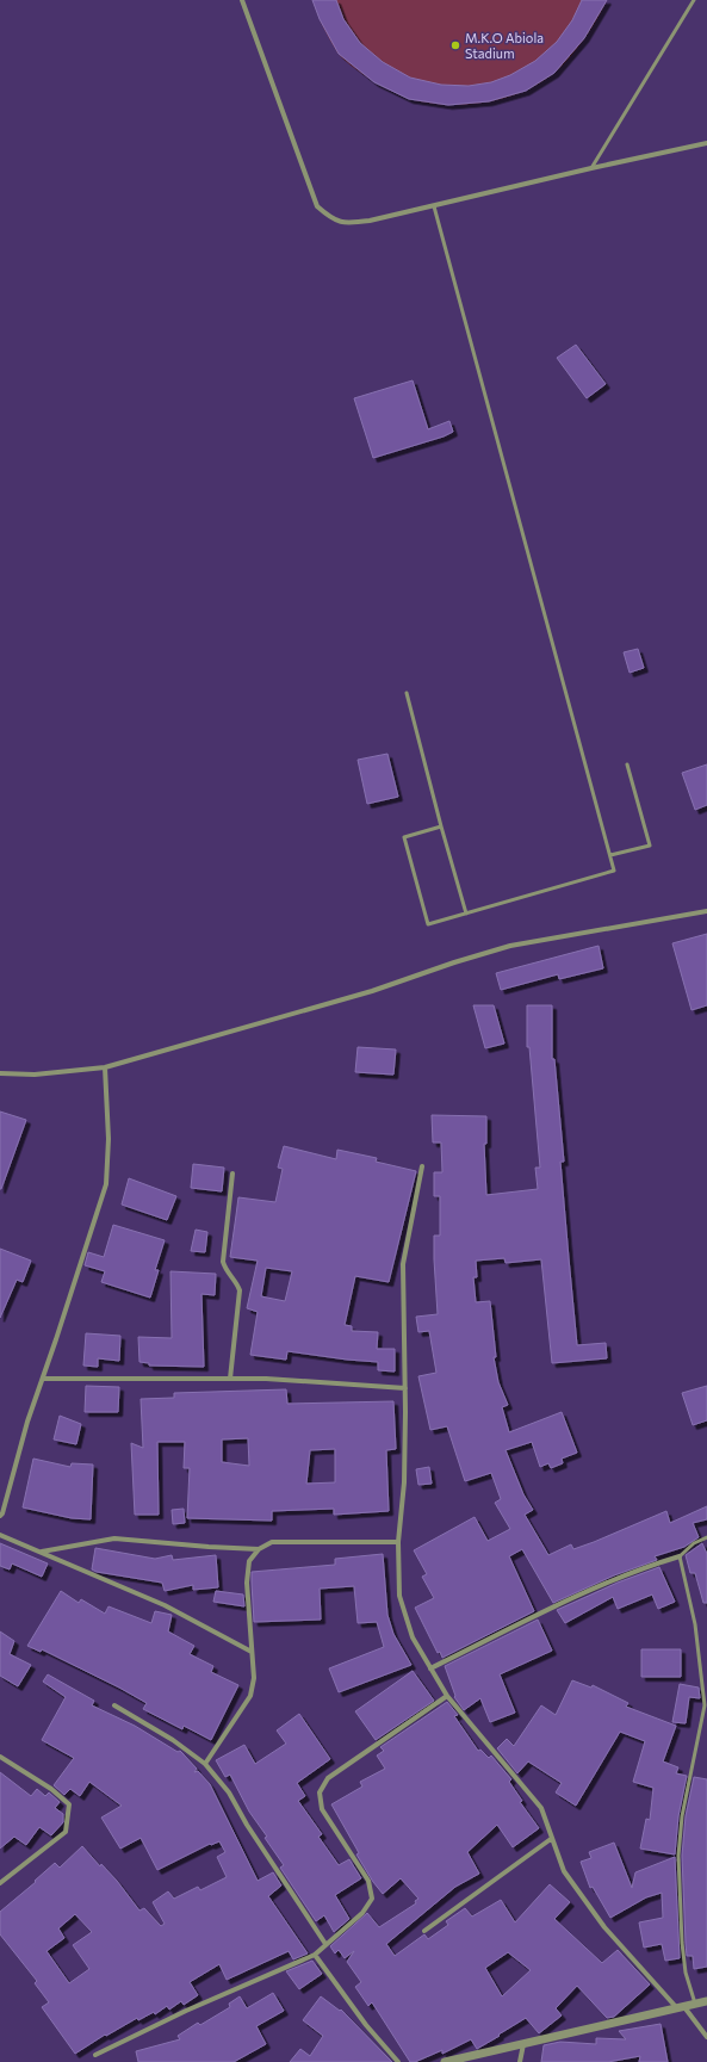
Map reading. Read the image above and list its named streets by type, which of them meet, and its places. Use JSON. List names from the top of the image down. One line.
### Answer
{"places":["M.K.O Abiola Stadium"]}
